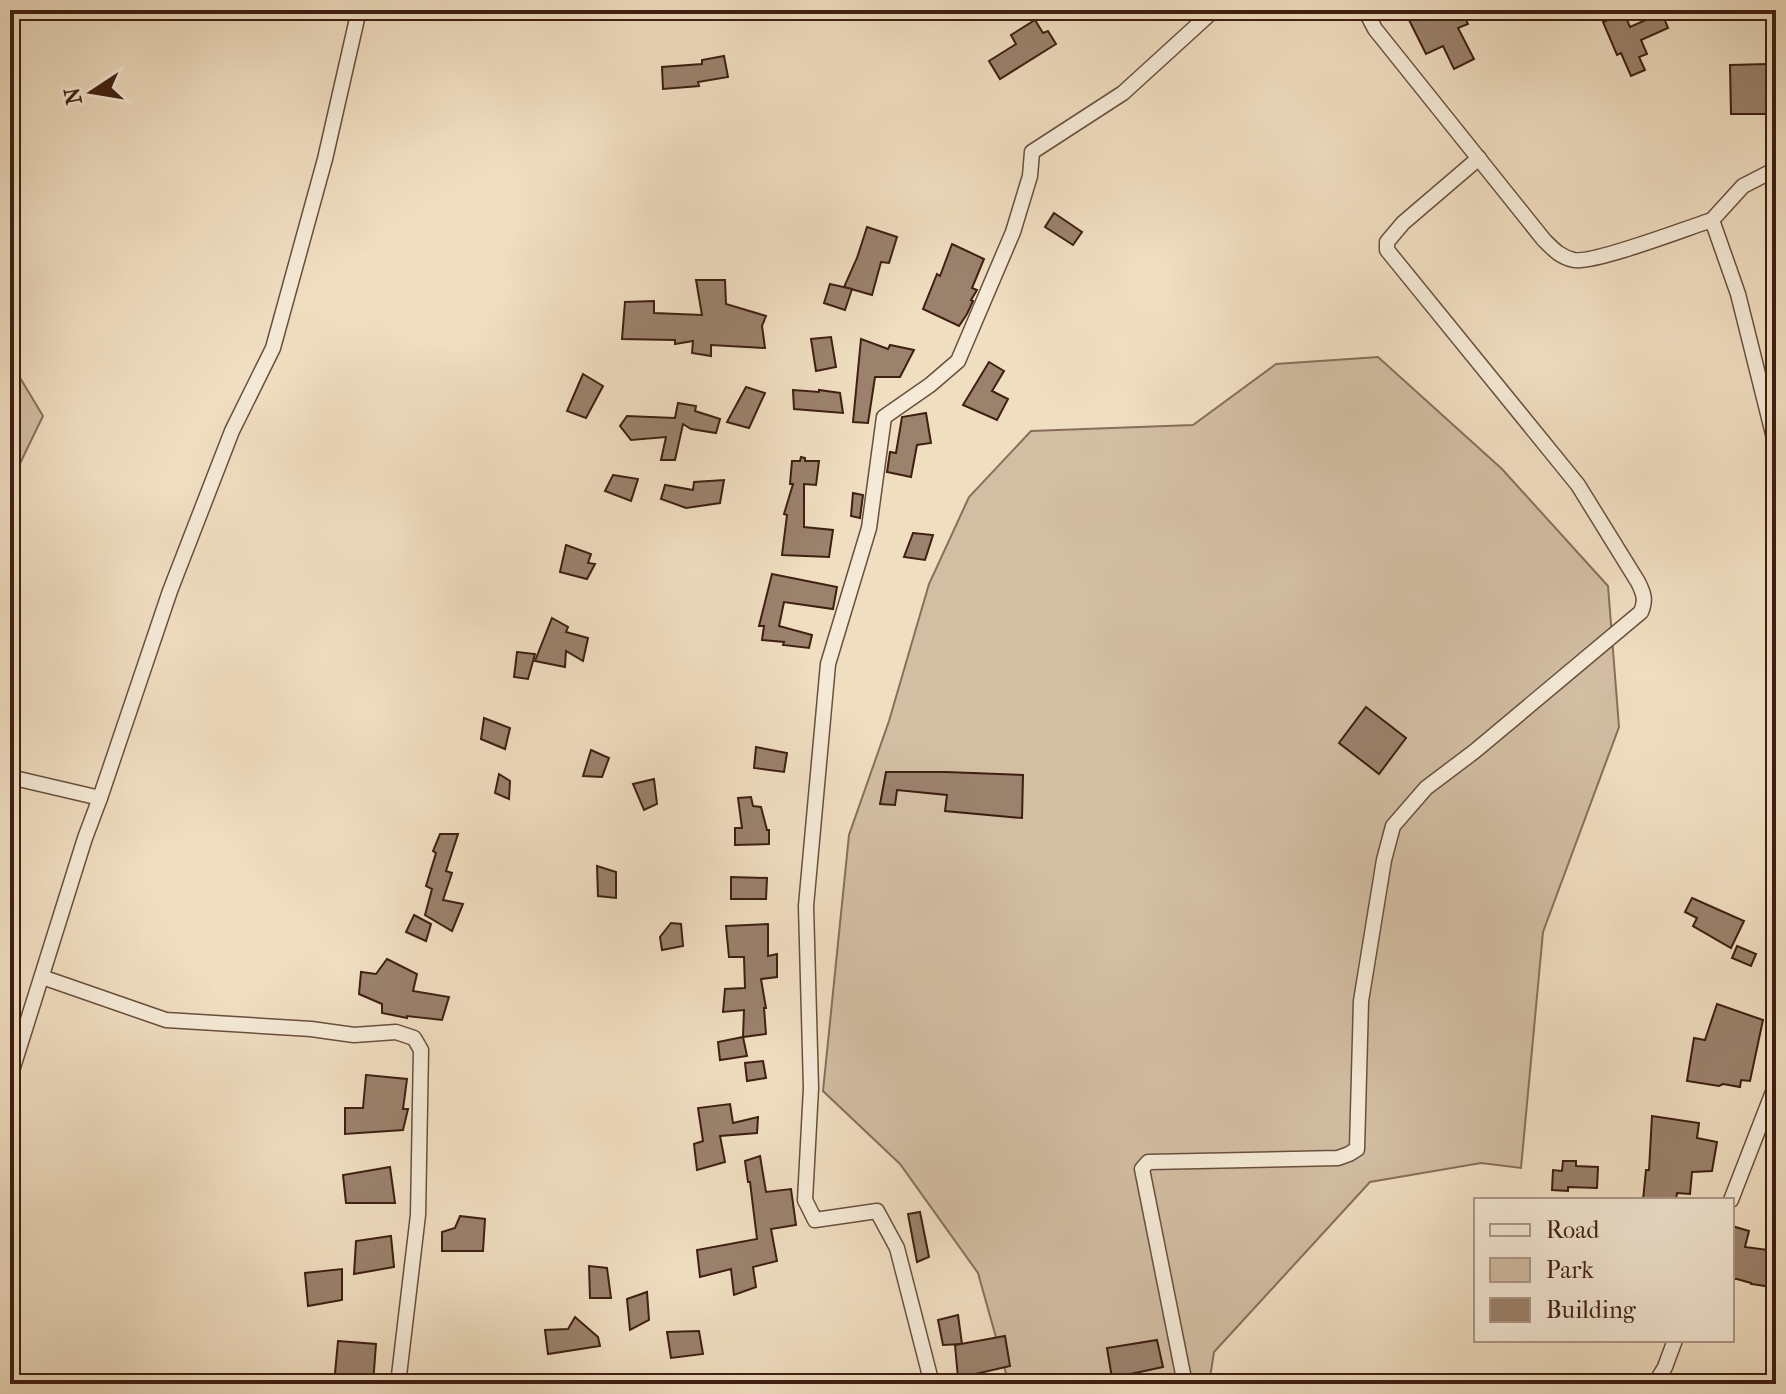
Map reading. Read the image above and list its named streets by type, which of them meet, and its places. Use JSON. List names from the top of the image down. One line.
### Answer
{"legend":["Road","Park","Building"],"north":"left"}
